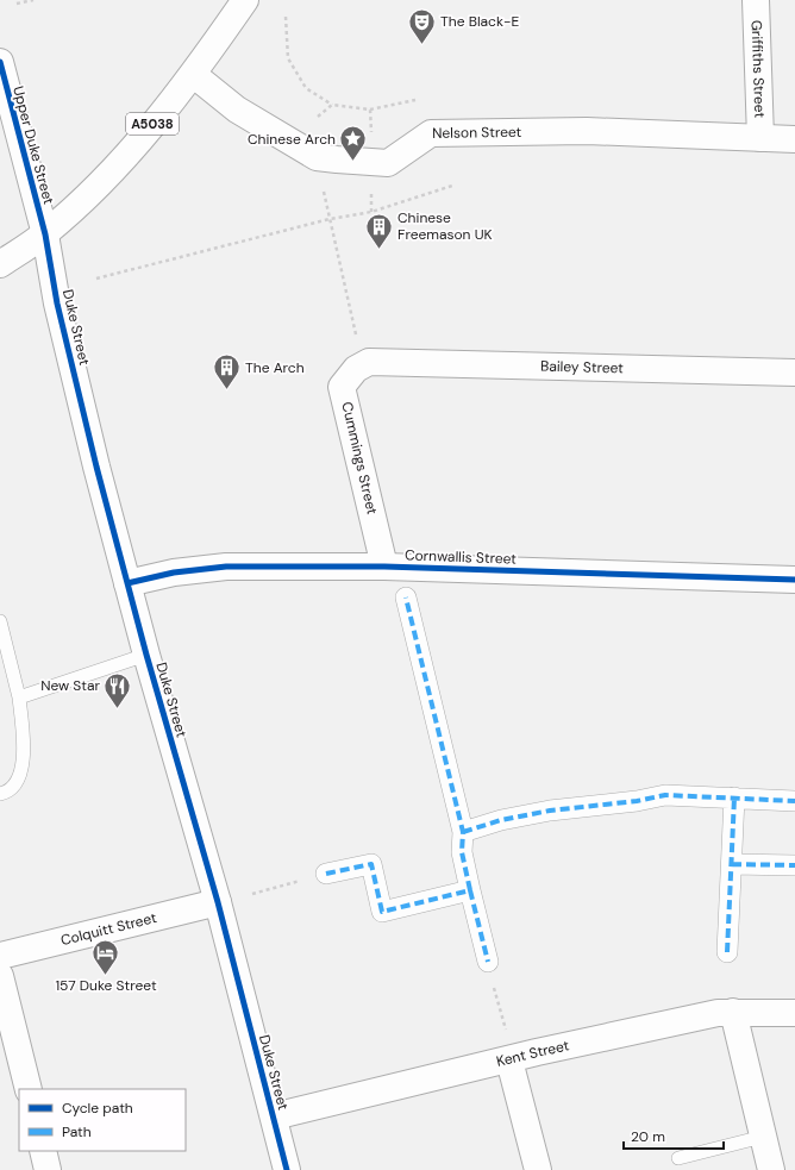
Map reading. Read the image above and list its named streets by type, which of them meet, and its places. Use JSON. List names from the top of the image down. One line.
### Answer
{"streets":{"street":["Griffiths Street","A5038","Nelson Street","Upper Duke Street","Duke Street","Bailey Street","Cummings Street","Cornwallis Street","Colquitt Street","Kent Street"]},"crossings":[["Griffiths Street","Nelson Street"],["A5038","Nelson Street"],["A5038","Upper Duke Street"],["A5038","Duke Street"],["Upper Duke Street","Duke Street"],["Duke Street","Cornwallis Street"],["Duke Street","Colquitt Street"],["Duke Street","Kent Street"],["Bailey Street","Cummings Street"],["Cummings Street","Cornwallis Street"]],"places":{"theatre":["The Black-E"],"place":["Chinese Arch"],"building":["Chinese Freemason UK","The Arch"],"restaurant":["New Star"],"hotel":["157 Duke Street"]},"legend":["Cycle path","Path"],"scale_bar":"20 m"}
